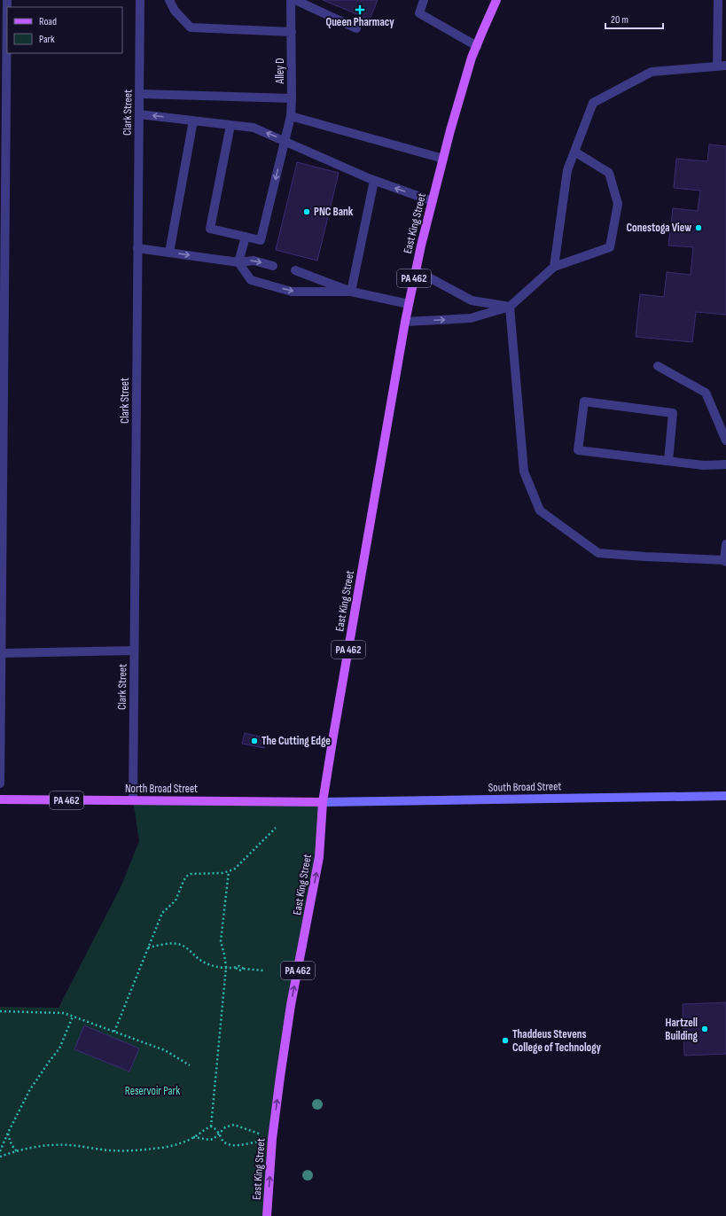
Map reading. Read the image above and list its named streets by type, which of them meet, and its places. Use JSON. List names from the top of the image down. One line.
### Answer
{"streets":{"main road":["East King Street","PA 462","South Broad Street","North Broad Street"],"street":["Alley D","Clark Street"]},"crossings":[["Clark Street","North Broad Street"],["East King Street","South Broad Street"],["East King Street","North Broad Street"],["South Broad Street","North Broad Street"]],"one_way":["Alley D"],"parks":["Reservoir Park"],"places":{"health":["Queen Pharmacy"],"other":["PNC Bank","Conestoga View","The Cutting Edge","Hartzell Building","Thaddeus Stevens College of Technology"]},"legend":["Road","Park"],"scale_bar":"20 m"}
